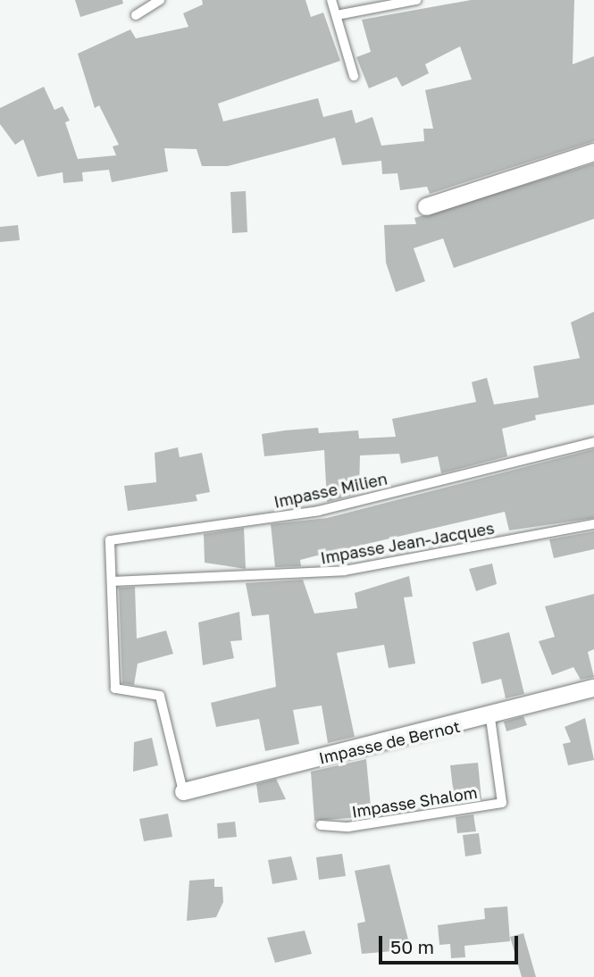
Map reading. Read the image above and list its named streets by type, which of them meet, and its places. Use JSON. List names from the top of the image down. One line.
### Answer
{"streets":{"street":["Impasse de Bernot"],"lane":["Impasse Milien","Impasse Jean-Jacques","Impasse Shalom"]},"crossings":[["Impasse Milien","Impasse Jean-Jacques"],["Impasse de Bernot","Impasse Shalom"]],"scale_bar":"50 m"}
